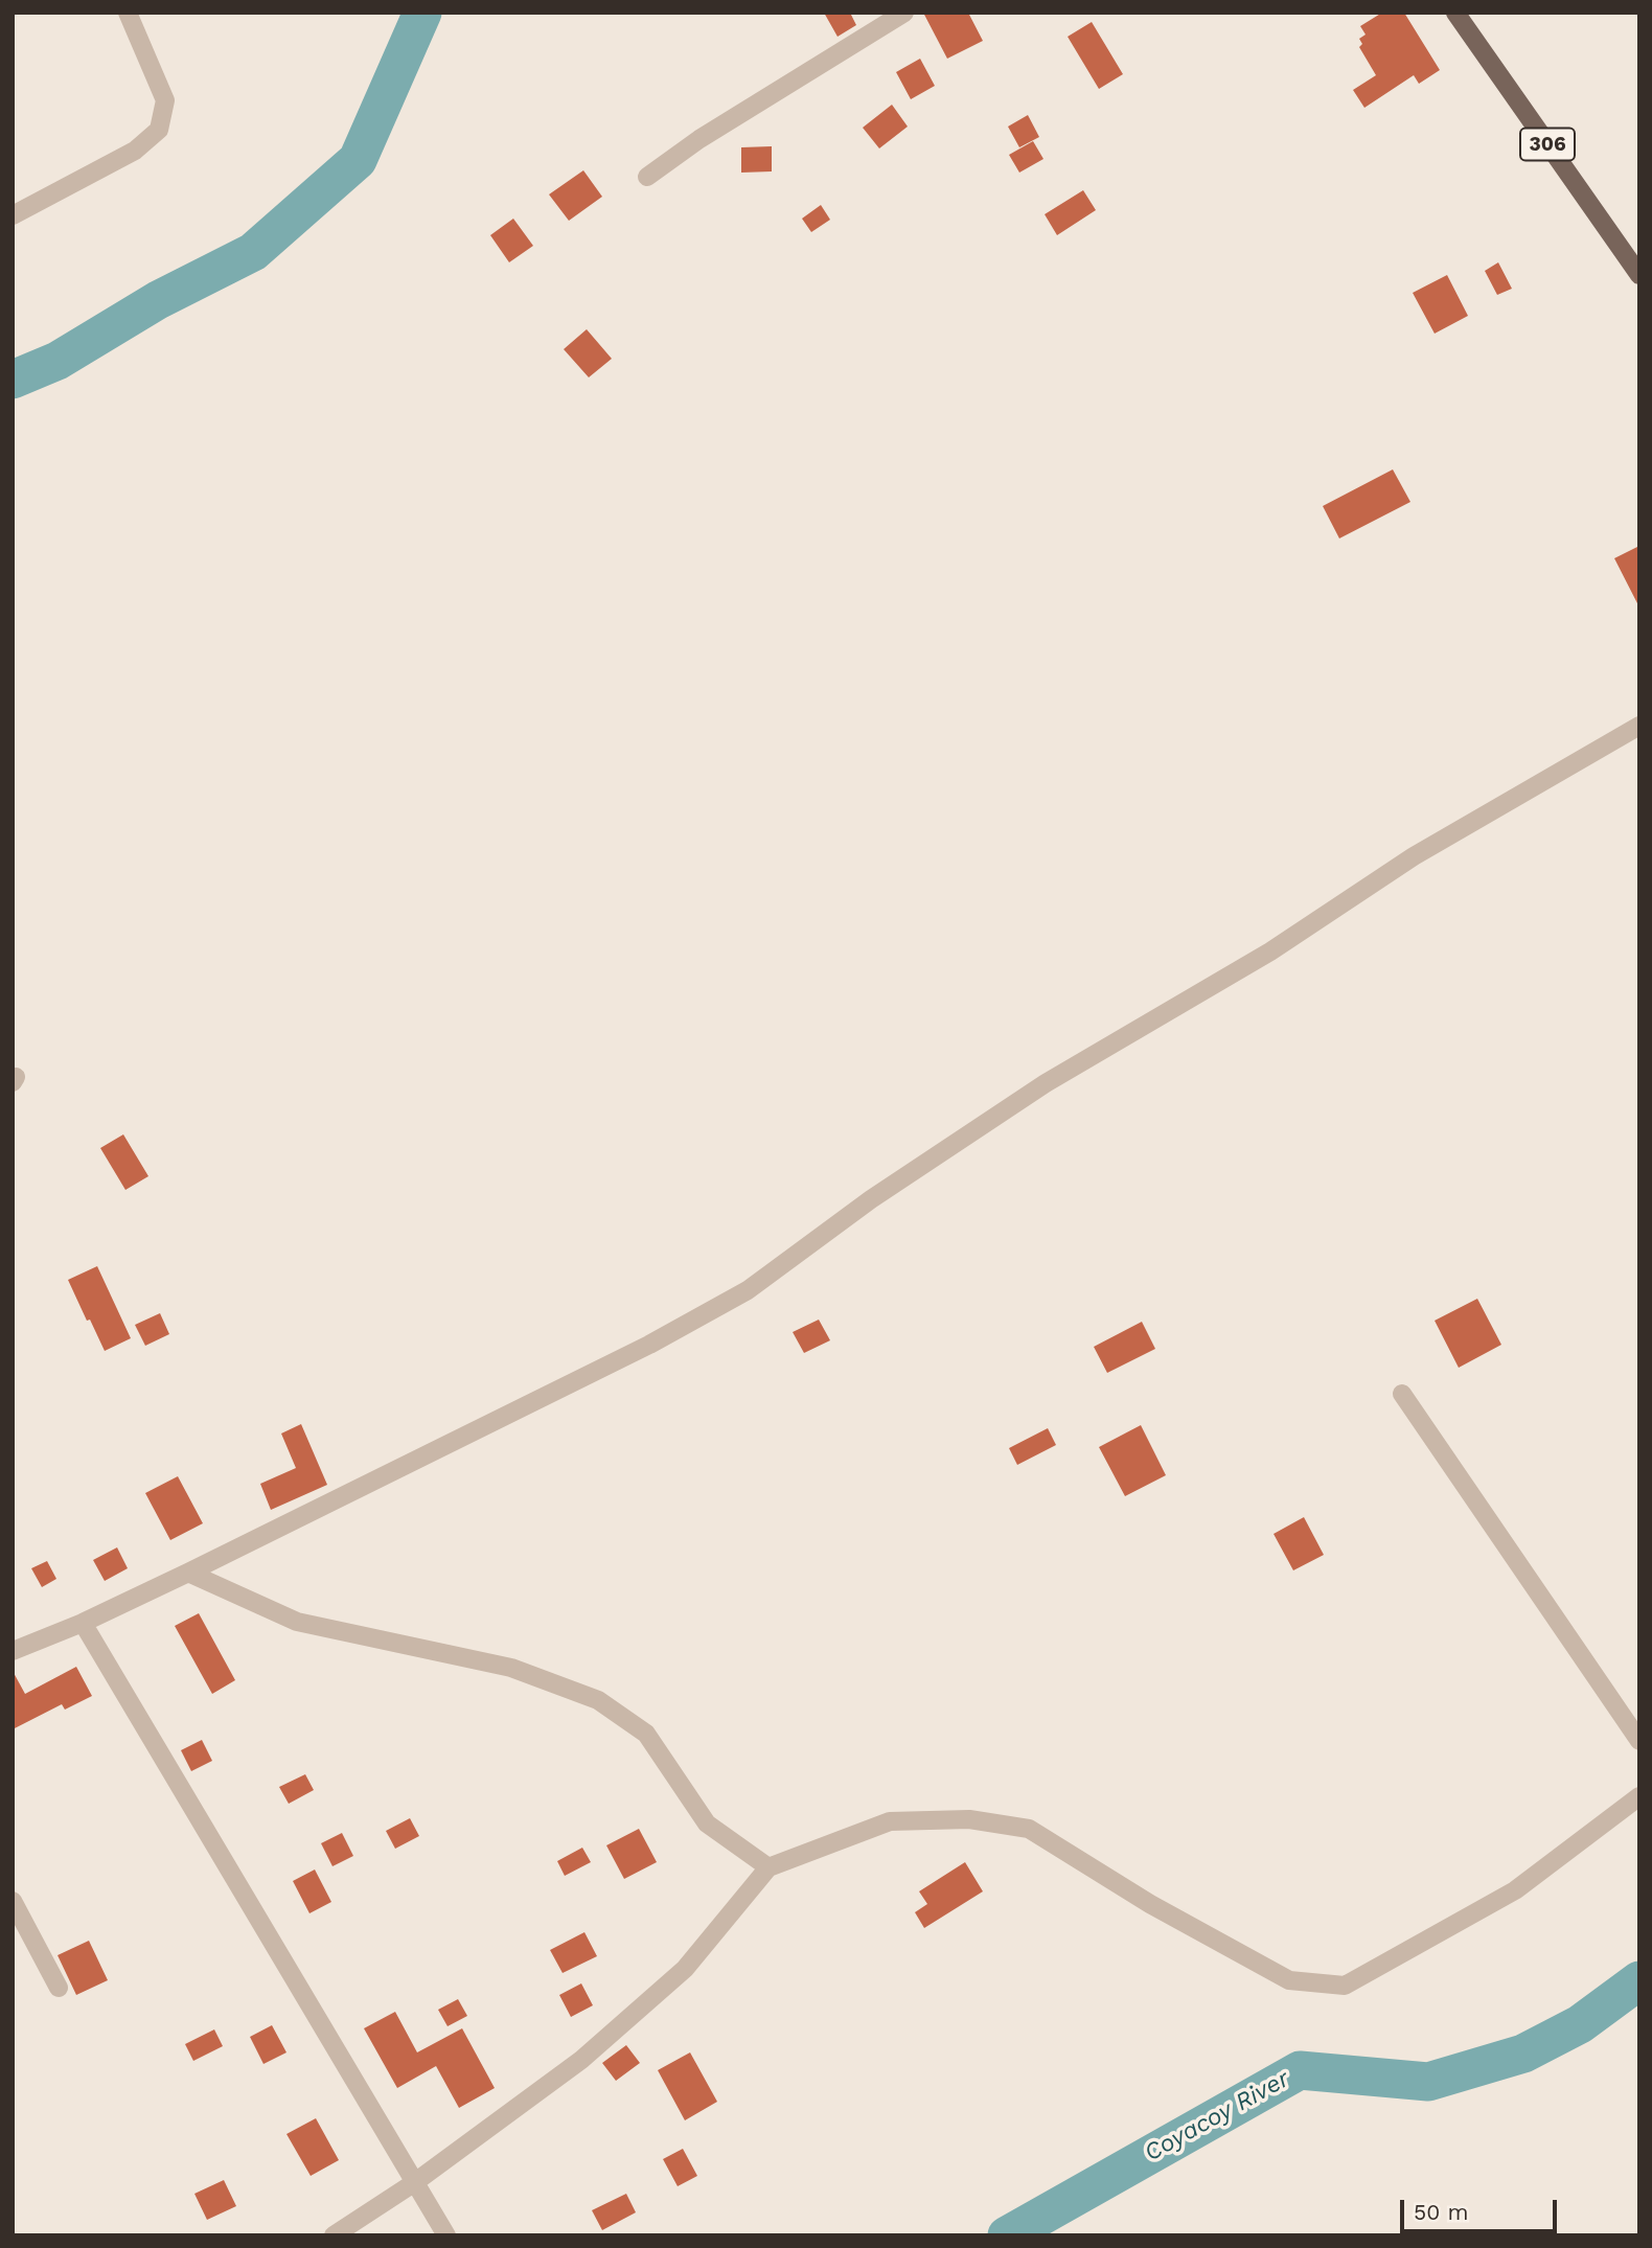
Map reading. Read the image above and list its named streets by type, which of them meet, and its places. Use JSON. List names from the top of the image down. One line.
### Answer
{"streets":{"main road":["306"]},"water":["Coyacoy River"],"scale_bar":"50 m"}
